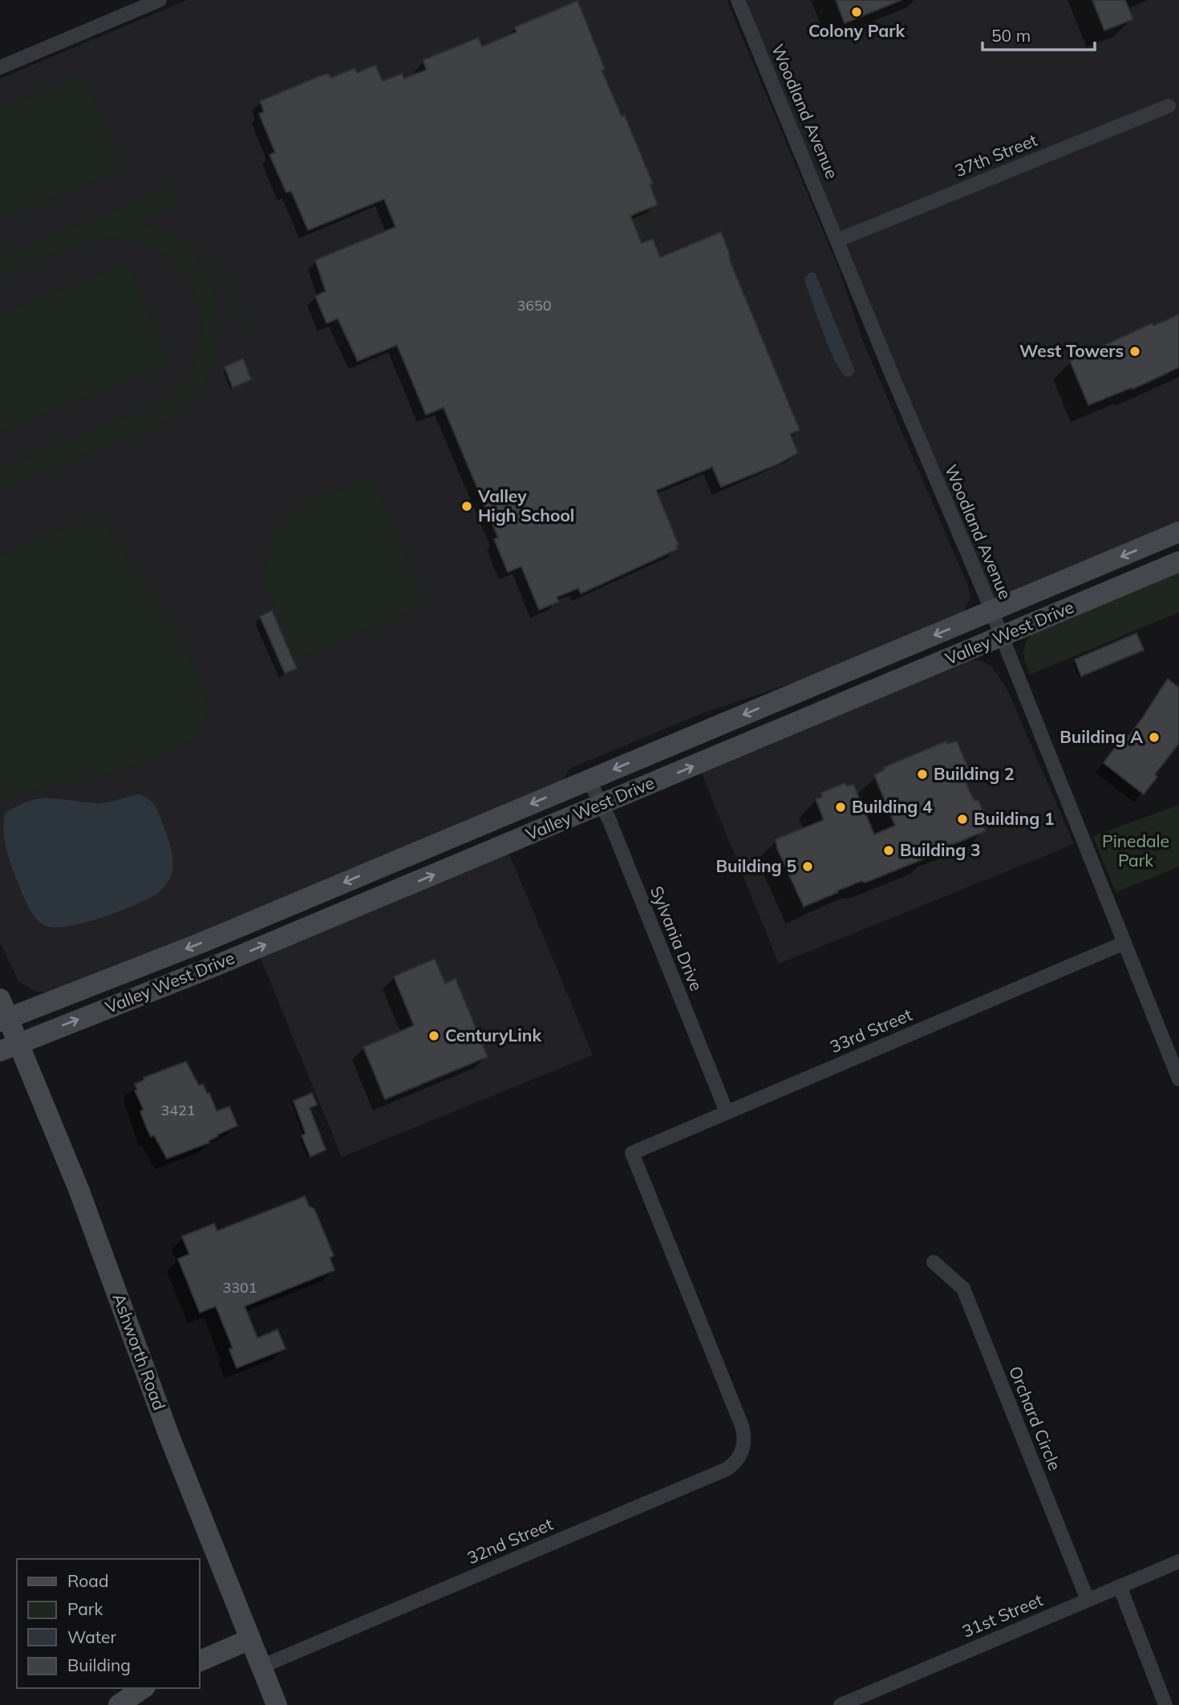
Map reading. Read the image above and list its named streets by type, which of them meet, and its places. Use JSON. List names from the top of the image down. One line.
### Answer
{"streets":{"main road":["Valley West Drive","Ashworth Road"],"street":["Woodland Avenue","37th Street","Sylvania Drive","33rd Street","Orchard Circle","32nd Street","31st Street"]},"crossings":[["Woodland Avenue","37th Street"],["Woodland Avenue","Valley West Drive"],["Woodland Avenue","33rd Street"],["Valley West Drive","Sylvania Drive"],["Valley West Drive","Ashworth Road"],["Sylvania Drive","33rd Street"],["33rd Street","32nd Street"],["Ashworth Road","32nd Street"],["Orchard Circle","31st Street"]],"parks":["Pinedale Park"],"places":["Colony Park","West Towers","Valley High School","Building A","Building 2","Building 4","Building 1","Building 3","Building 5","CenturyLink"],"house_numbers":["3650","3421","3301"],"legend":["Road","Park","Water","Building"],"scale_bar":"50 m"}
